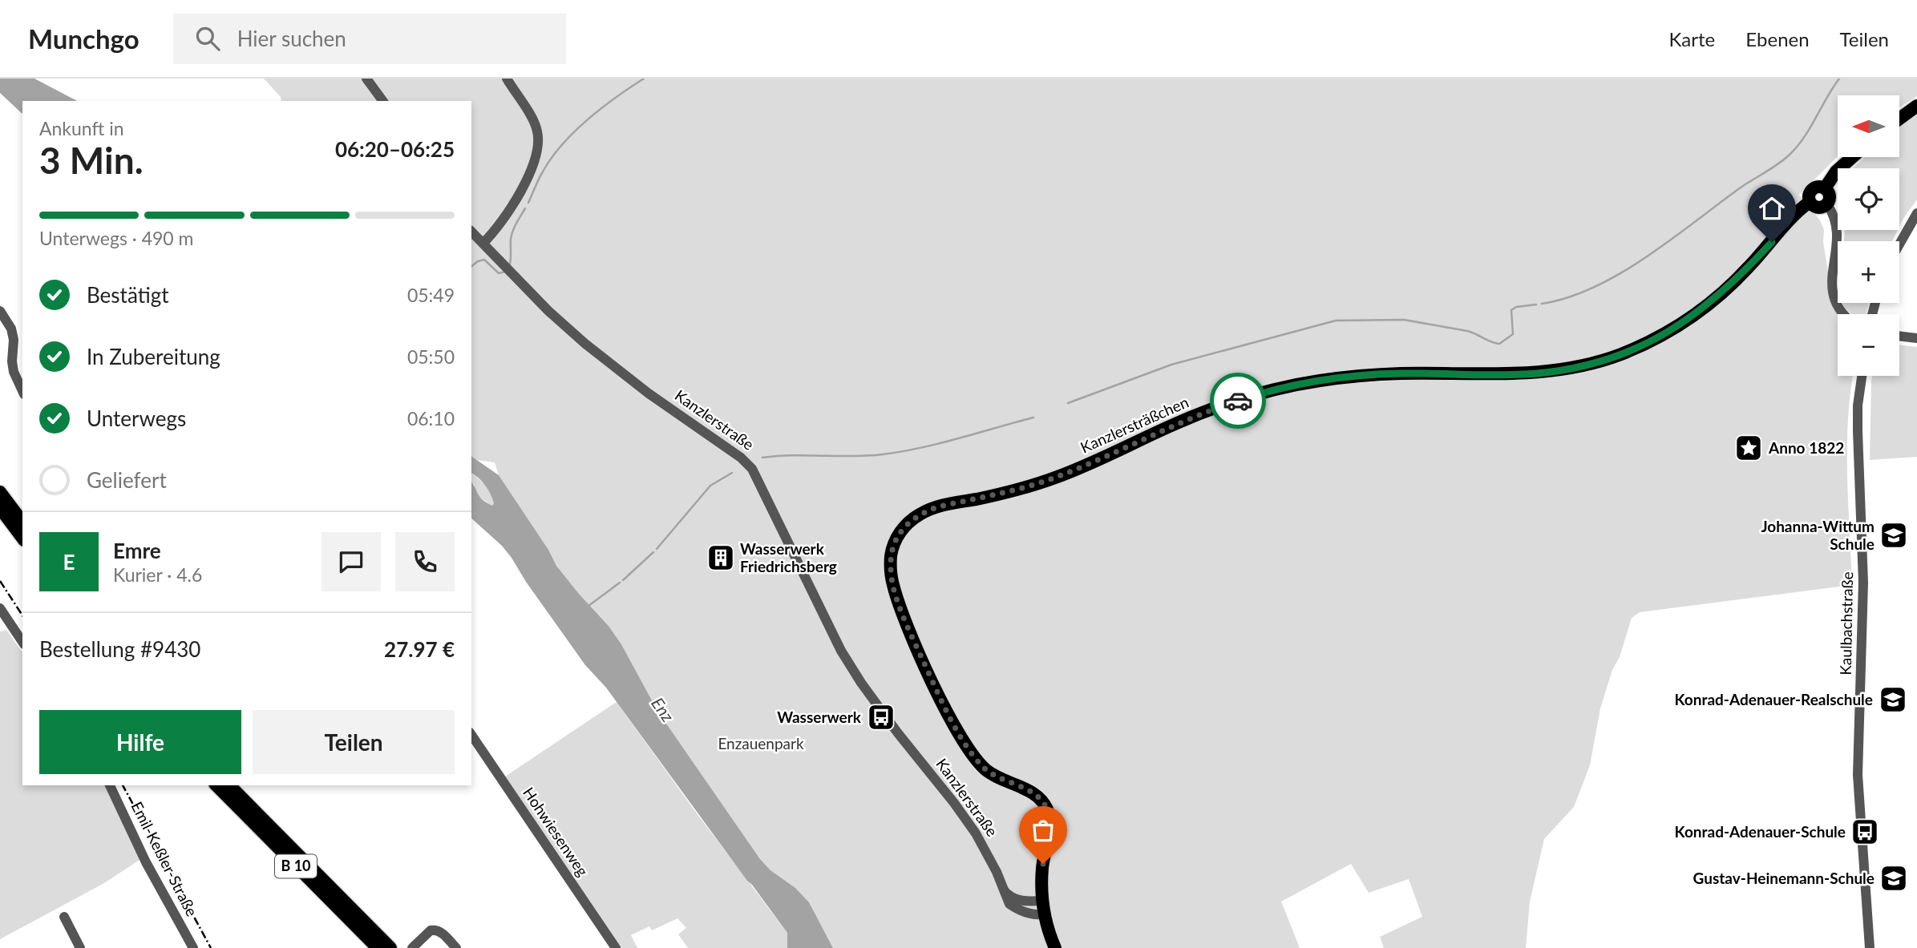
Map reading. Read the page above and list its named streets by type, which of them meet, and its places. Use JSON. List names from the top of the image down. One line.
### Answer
{"streets":{"main road":["Kanzlersträßchen","B 10"],"street":["Kanzlerstraße","Kaulbachstraße","Hohwiesenweg","Emil-Keßler-Straße"]},"crossings":[["Kanzlerstraße","Kanzlersträßchen"]],"water":["Enz"],"parks":["Enzauenpark"],"places":{"place":["Anno 1822"],"school or university":["Johanna-Wittum Schule","Konrad-Adenauer-Realschule","Gustav-Heinemann-Schule"],"building":["Wasserwerk Friedrichsberg"],"bus stop":["Wasserwerk","Konrad-Adenauer-Schule"]},"north":"left","page":{"header":"Munchgo","search":"Hier suchen","nav":["Karte","Ebenen","Teilen"],"map_buttons":["+","−"],"heading":["3 Min.","Ankunft in","06:20–06:25"],"panel":["Emre","Kurier · 4.6","Bestellung #9430","27.97 €"],"bar":"Unterwegs · 490 m","list":[["Bestätigt","05:49"],["In Zubereitung","05:50"],["Unterwegs","06:10"],"Geliefert"],"round":"E","buttons":["Hilfe","Teilen"]}}
